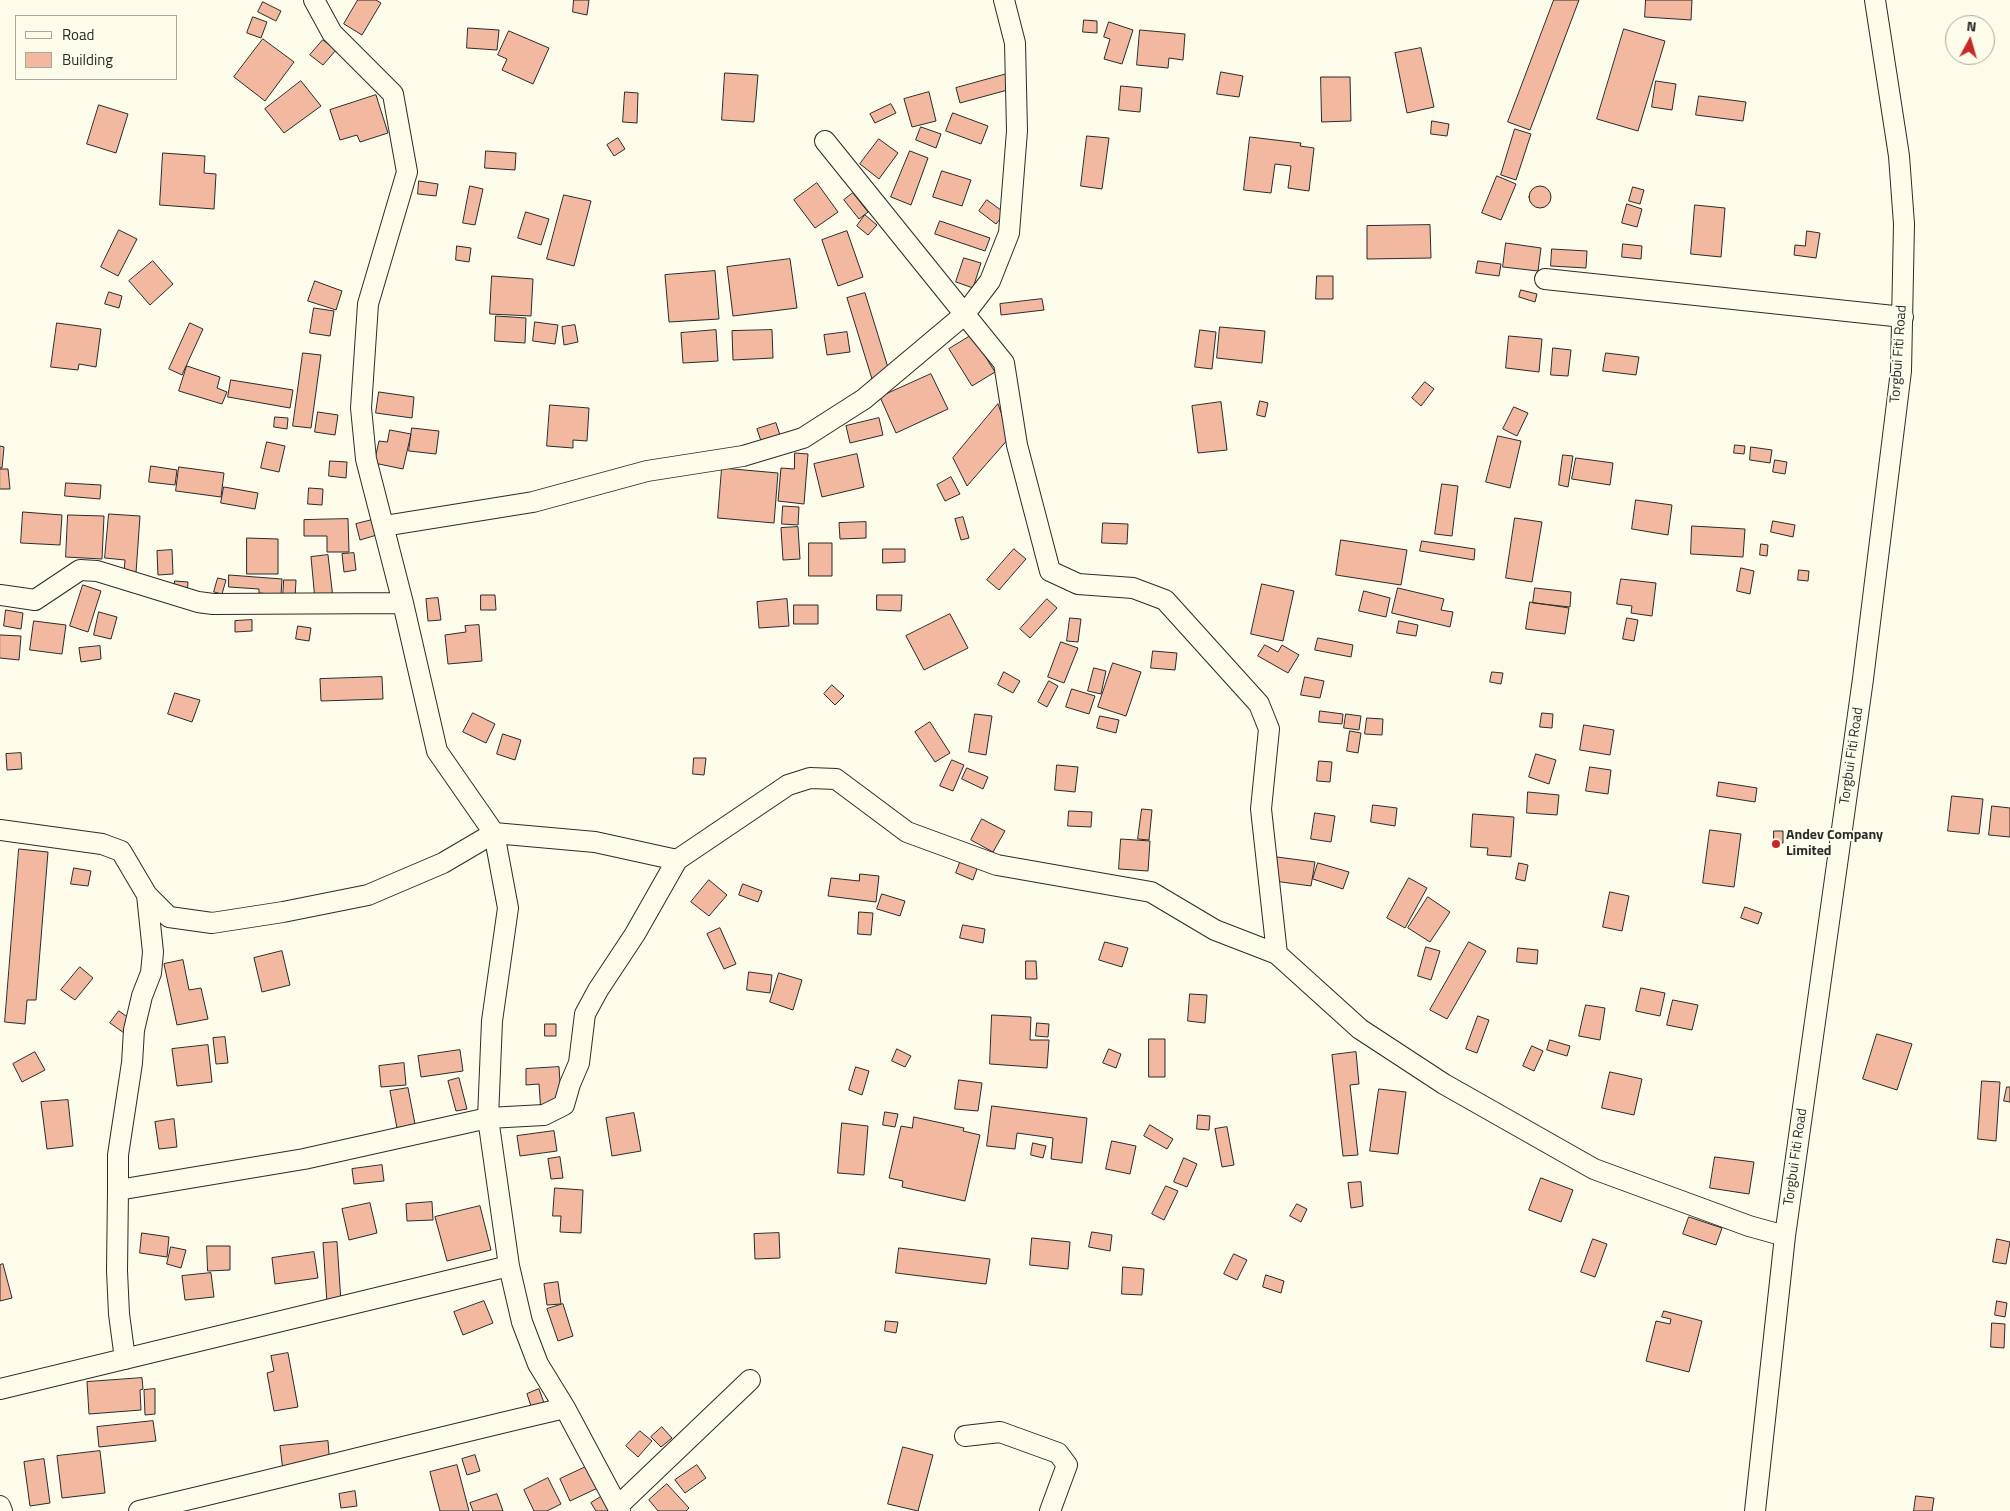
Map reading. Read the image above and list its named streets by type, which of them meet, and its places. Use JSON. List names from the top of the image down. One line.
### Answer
{"streets":{"street":["Torgbui Fiti Road"]},"places":["Andev Company Limited"],"legend":["Road","Building"],"north":"top"}
